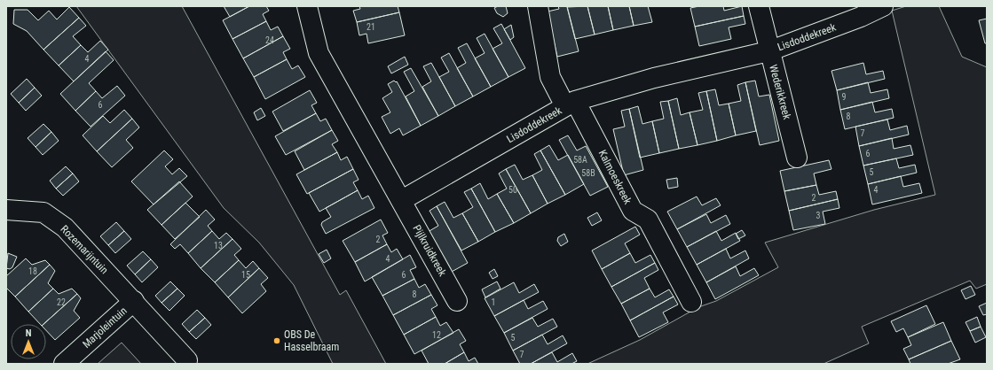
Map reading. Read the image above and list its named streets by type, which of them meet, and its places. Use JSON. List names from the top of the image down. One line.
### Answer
{"streets":{"street":["Lisdoddekreek","Wederikkreek","Kalmoeskreek","Rozemarijntuin","Pijlkruidkreek","Marjoleintuin"]},"crossings":[["Lisdoddekreek","Wederikkreek"],["Lisdoddekreek","Kalmoeskreek"],["Lisdoddekreek","Pijlkruidkreek"],["Rozemarijntuin","Marjoleintuin"]],"places":["OBS De Hasselbraam"],"house_numbers":["21","24","4","9","6","8","7","6","58A","5","58B","50","4","2","3","2","13","4","18","15","6","8","22","1","12","5","7"],"north":"top"}
